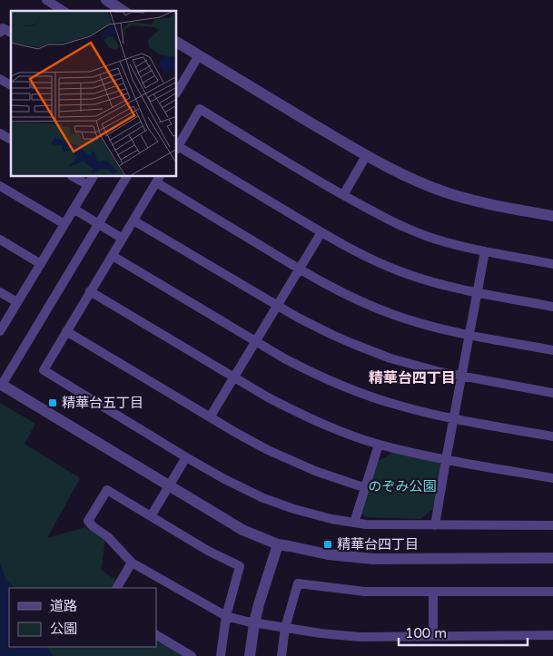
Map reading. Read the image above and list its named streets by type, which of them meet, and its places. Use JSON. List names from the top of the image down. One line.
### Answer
{"districts":["精華台四丁目"],"parks":["のぞみ公園"],"places":{"transit":["精華台五丁目","精華台四丁目"]},"legend":["道路","公園"],"scale_bar":"100 m"}
